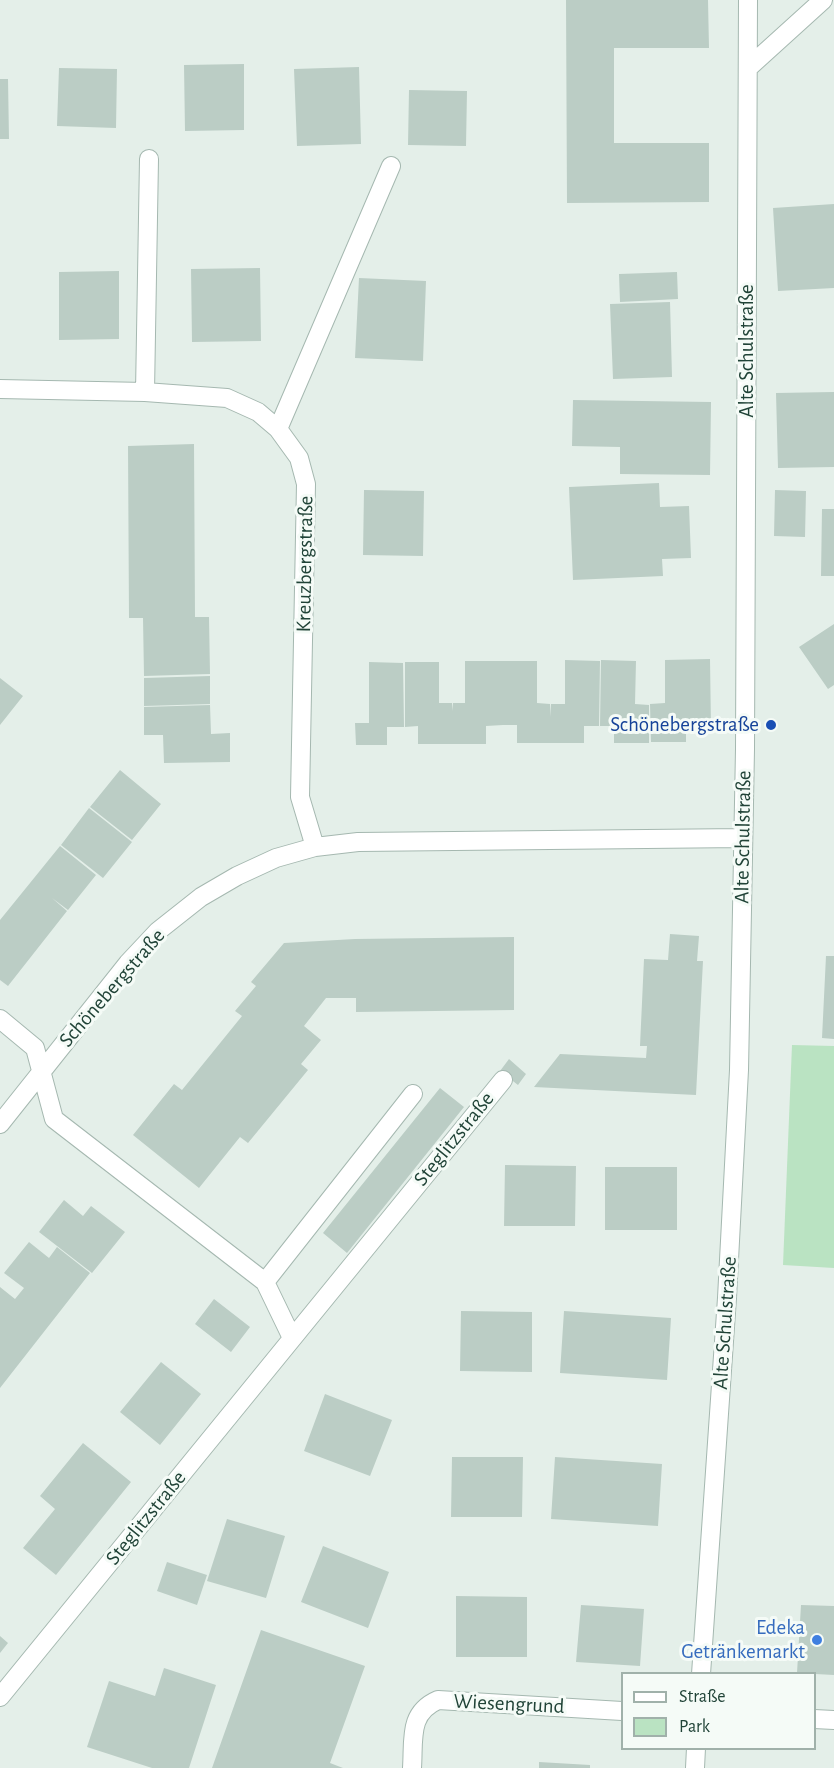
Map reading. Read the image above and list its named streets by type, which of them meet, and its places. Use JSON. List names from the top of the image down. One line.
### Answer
{"streets":{"street":["Alte Schulstraße","Kreuzbergstraße","Schönebergstraße","Steglitzstraße","Wiesengrund"]},"crossings":[["Alte Schulstraße","Schönebergstraße"],["Kreuzbergstraße","Schönebergstraße"]],"places":["Schönebergstraße","Edeka Getränkemarkt"],"legend":["Straße","Park"]}
